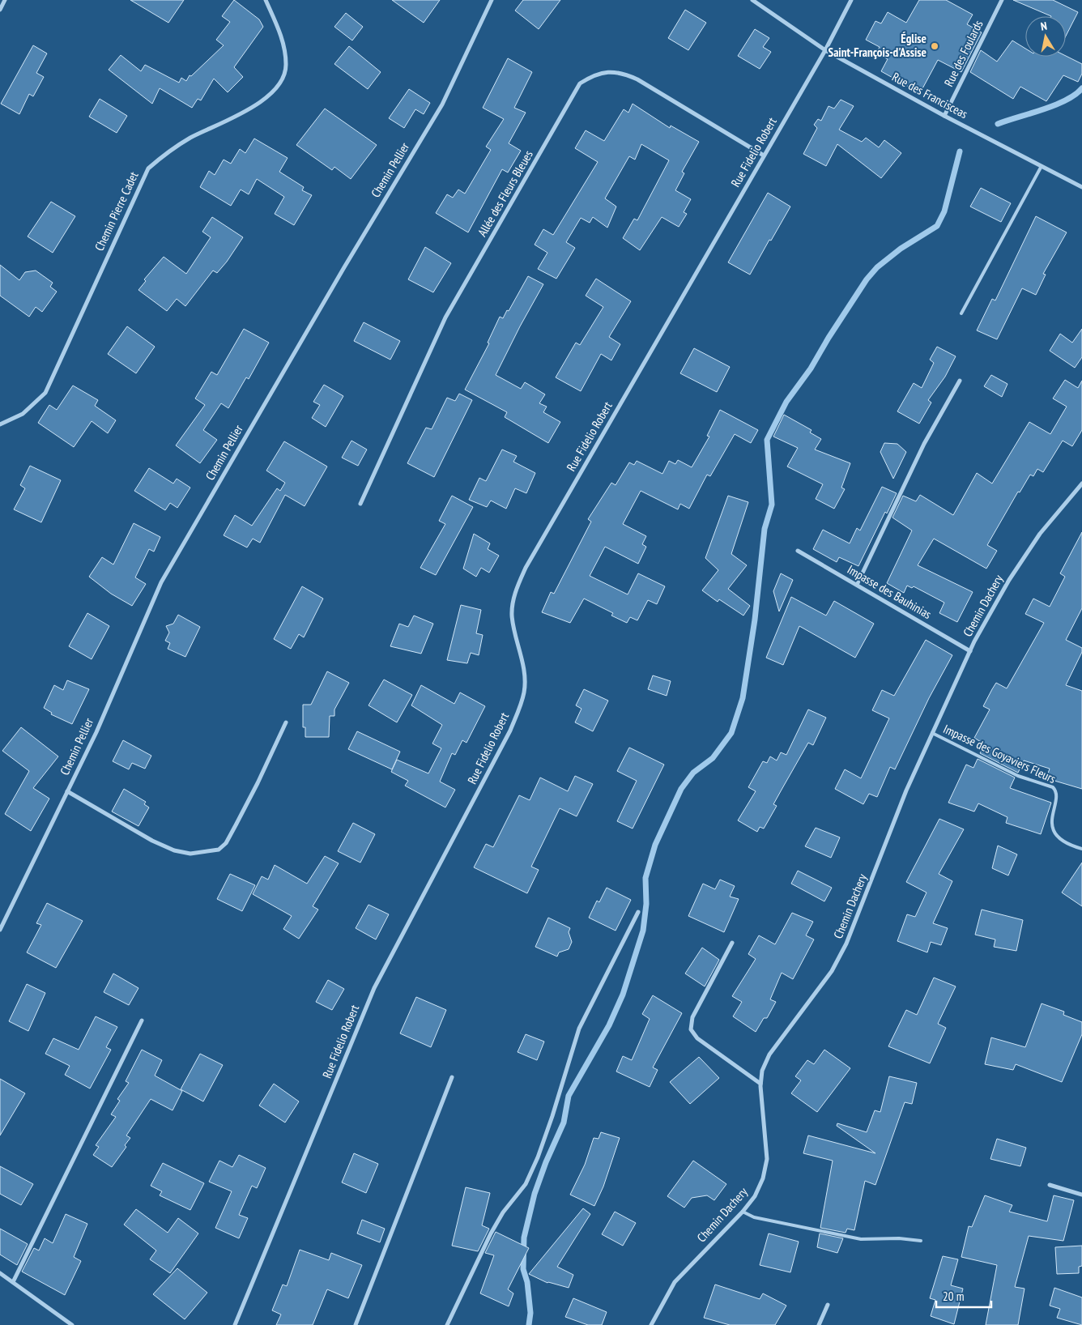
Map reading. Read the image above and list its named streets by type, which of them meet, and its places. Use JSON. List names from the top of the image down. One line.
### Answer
{"streets":{"street":["Rue des Foulards","Rue des Francisceas","Rue Fidelio Robert","Chemin Pellier","Allée des Fleurs Bleues","Chemin Pierre Cadet","Impasse des Bauhinias","Chemin Dachery"],"lane":["Impasse des Goyaviers Fleurs"]},"crossings":[["Rue des Foulards","Rue des Francisceas"],["Rue des Francisceas","Rue Fidelio Robert"],["Rue Fidelio Robert","Allée des Fleurs Bleues"],["Impasse des Bauhinias","Chemin Dachery"],["Chemin Dachery","Impasse des Goyaviers Fleurs"]],"places":["Église Saint-François-d'Assise"],"scale_bar":"20 m","north":"top"}
